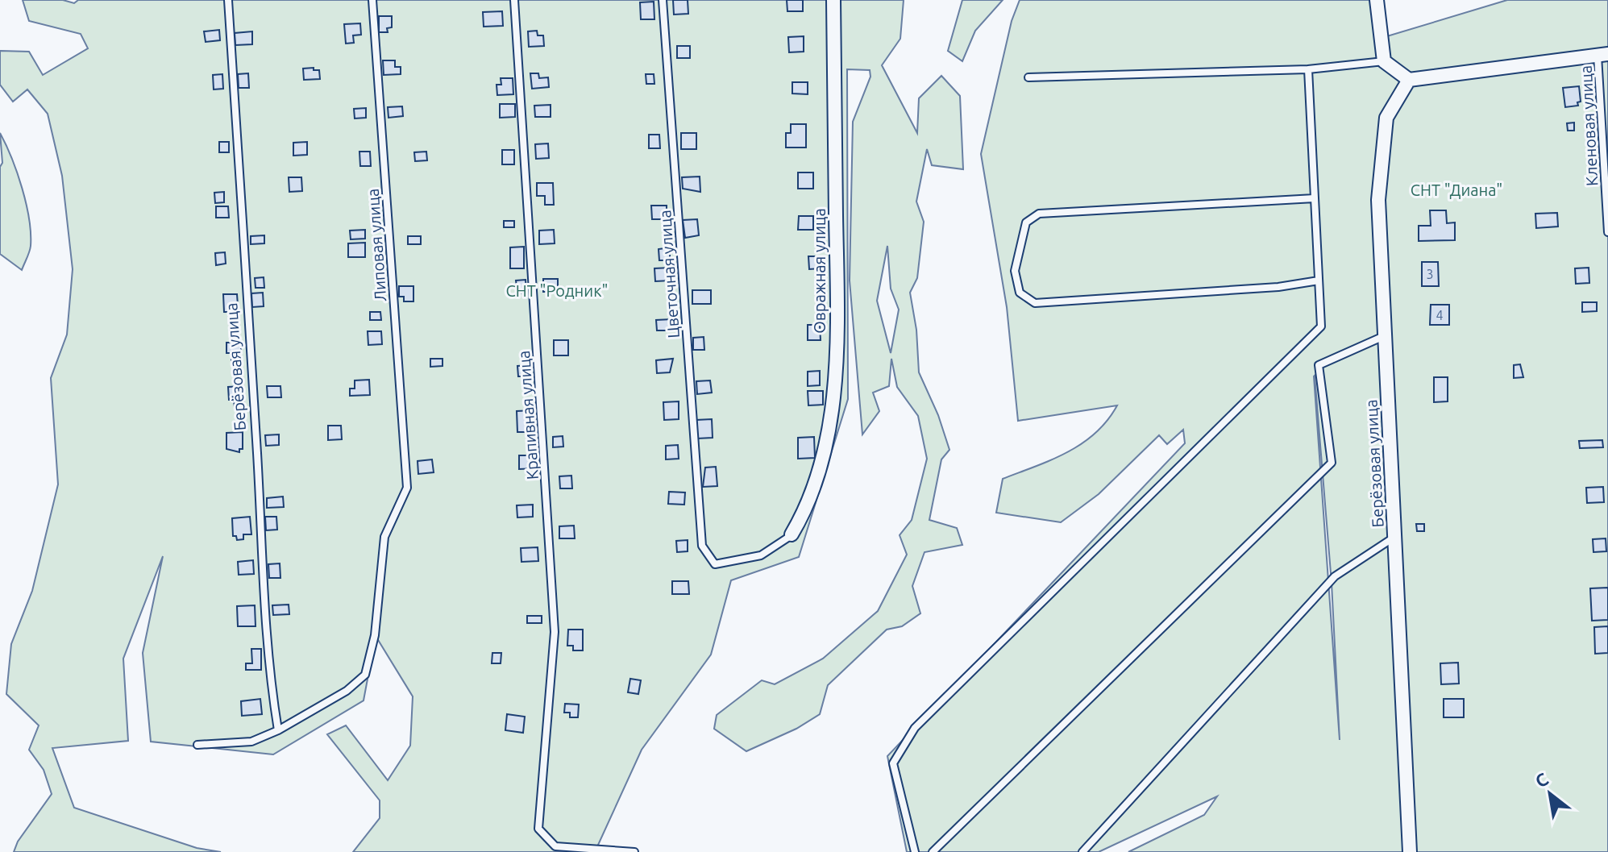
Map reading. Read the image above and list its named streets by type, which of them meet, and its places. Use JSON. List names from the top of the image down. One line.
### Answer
{"streets":{"street":["Овражная улица","Берёзовая улица"],"lane":["Кленовая улица","Липовая улица","Цветочная улица","Крапивная улица"]},"crossings":[["Липовая улица","Берёзовая улица"],["Овражная улица","Цветочная улица"]],"parks":["СНТ \"Диана\"","СНТ \"Родник\""],"house_numbers":["3","4"],"north":"top left"}
